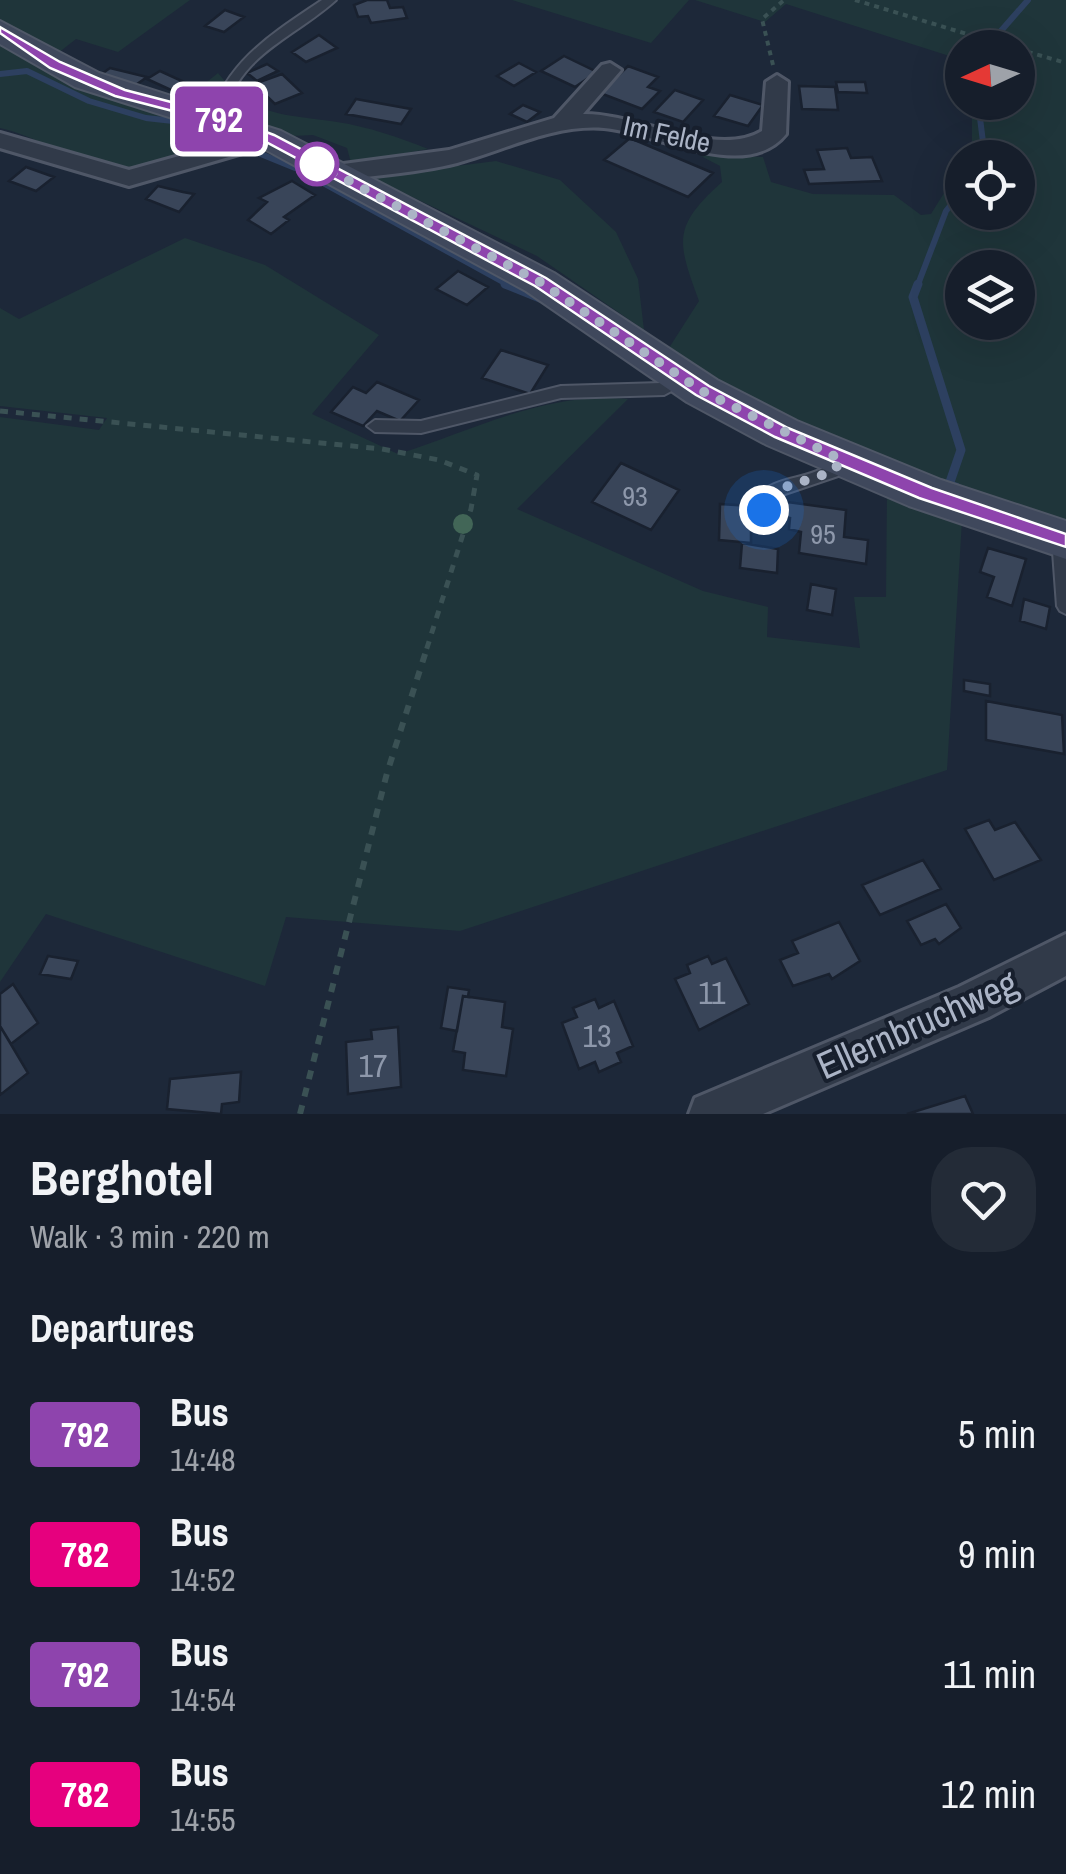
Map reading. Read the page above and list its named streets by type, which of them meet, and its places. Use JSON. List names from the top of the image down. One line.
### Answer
{"streets":{"street":["Im Felde","Ellernbruchweg"]},"lines":["bus line 792"],"house_numbers":["93","95","11","13","17"],"north":"left","page":{"on_map":"792","heading":[["Berghotel","Walk · 3 min · 220 m"],"Departures"],"list":[{"mark":"792","name":"Bus","note":"14:48","value":"5 min"},{"mark":"782","name":"Bus","note":"14:52","value":"9 min"},{"mark":"792","name":"Bus","note":"14:54","value":"11 min"},{"mark":"782","name":"Bus","note":"14:55","value":"12 min"}]}}
